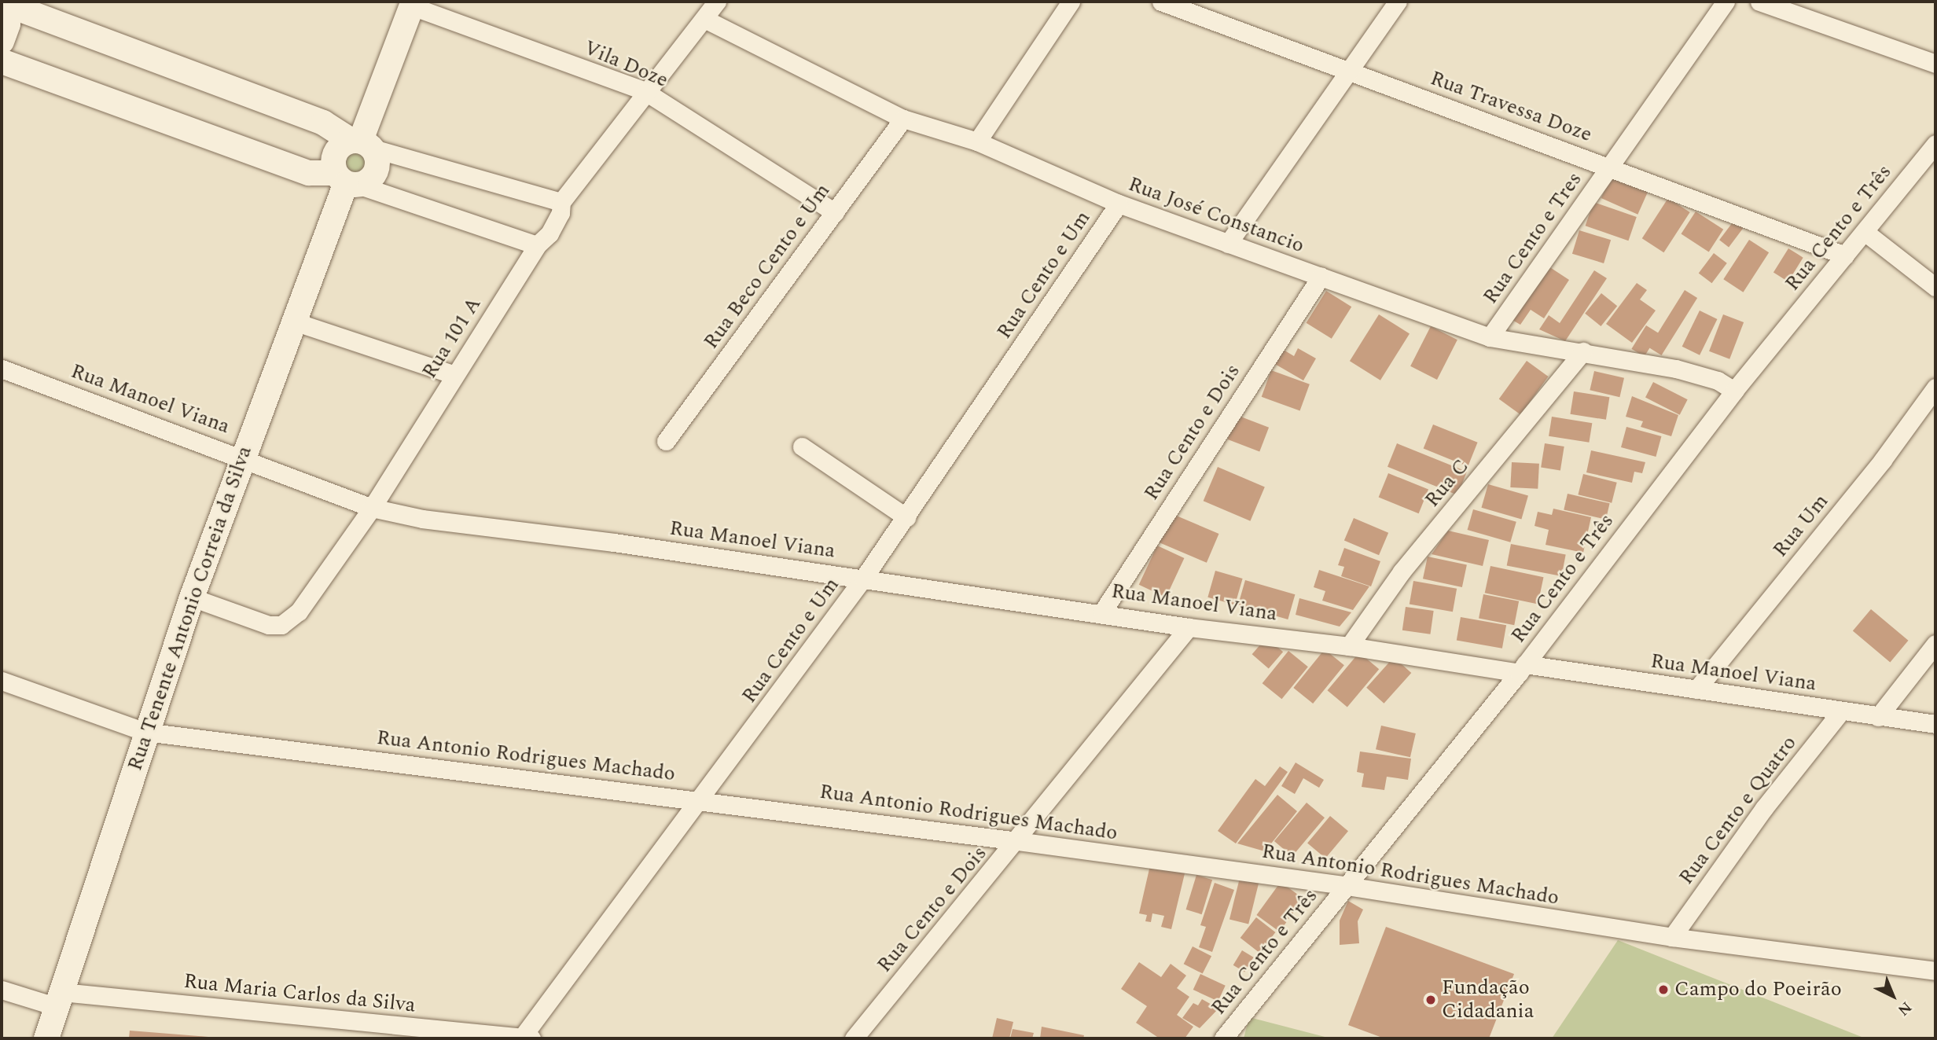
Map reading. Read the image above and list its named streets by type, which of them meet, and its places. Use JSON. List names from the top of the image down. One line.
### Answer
{"streets":{"main road":["Rua Tenente Antonio Correia da Silva"],"street":["Vila Doze","Rua Travessa Doze","Rua José Constancio","Rua Cento e Três","Rua Cento e Tres","Rua Beco Cento e Um","Rua Cento e Um","Rua 101 A","Rua Manoel Viana","Rua Cento e Dois","Rua C","Rua Um","Rua Antonio Rodrigues Machado","Rua Cento e Quatro","Rua Maria Carlos da Silva"]},"crossings":[["Vila Doze","Rua Beco Cento e Um"],["Vila Doze","Rua 101 A"],["Rua Travessa Doze","Rua Cento e Três"],["Rua Travessa Doze","Rua Cento e Tres"],["Rua José Constancio","Rua Cento e Três"],["Rua José Constancio","Rua Cento e Tres"],["Rua José Constancio","Rua Beco Cento e Um"],["Rua José Constancio","Rua Cento e Um"],["Rua José Constancio","Rua 101 A"],["Rua José Constancio","Rua Cento e Dois"],["Rua José Constancio","Rua C"],["Rua Cento e Três","Rua Manoel Viana"],["Rua Cento e Três","Rua Antonio Rodrigues Machado"],["Rua Cento e Um","Rua Manoel Viana"],["Rua Cento e Um","Rua Antonio Rodrigues Machado"],["Rua Cento e Um","Rua Maria Carlos da Silva"],["Rua 101 A","Rua Manoel Viana"],["Rua 101 A","Rua Tenente Antonio Correia da Silva"],["Rua Manoel Viana","Rua Cento e Dois"],["Rua Manoel Viana","Rua C"],["Rua Manoel Viana","Rua Um"],["Rua Manoel Viana","Rua Tenente Antonio Correia da Silva"],["Rua Manoel Viana","Rua Cento e Quatro"],["Rua Cento e Dois","Rua Antonio Rodrigues Machado"],["Rua Tenente Antonio Correia da Silva","Rua Antonio Rodrigues Machado"],["Rua Tenente Antonio Correia da Silva","Rua Maria Carlos da Silva"],["Rua Antonio Rodrigues Machado","Rua Cento e Quatro"]],"places":["Campo do Poeirão","Fundação Cidadania"],"north":"bottom right"}
